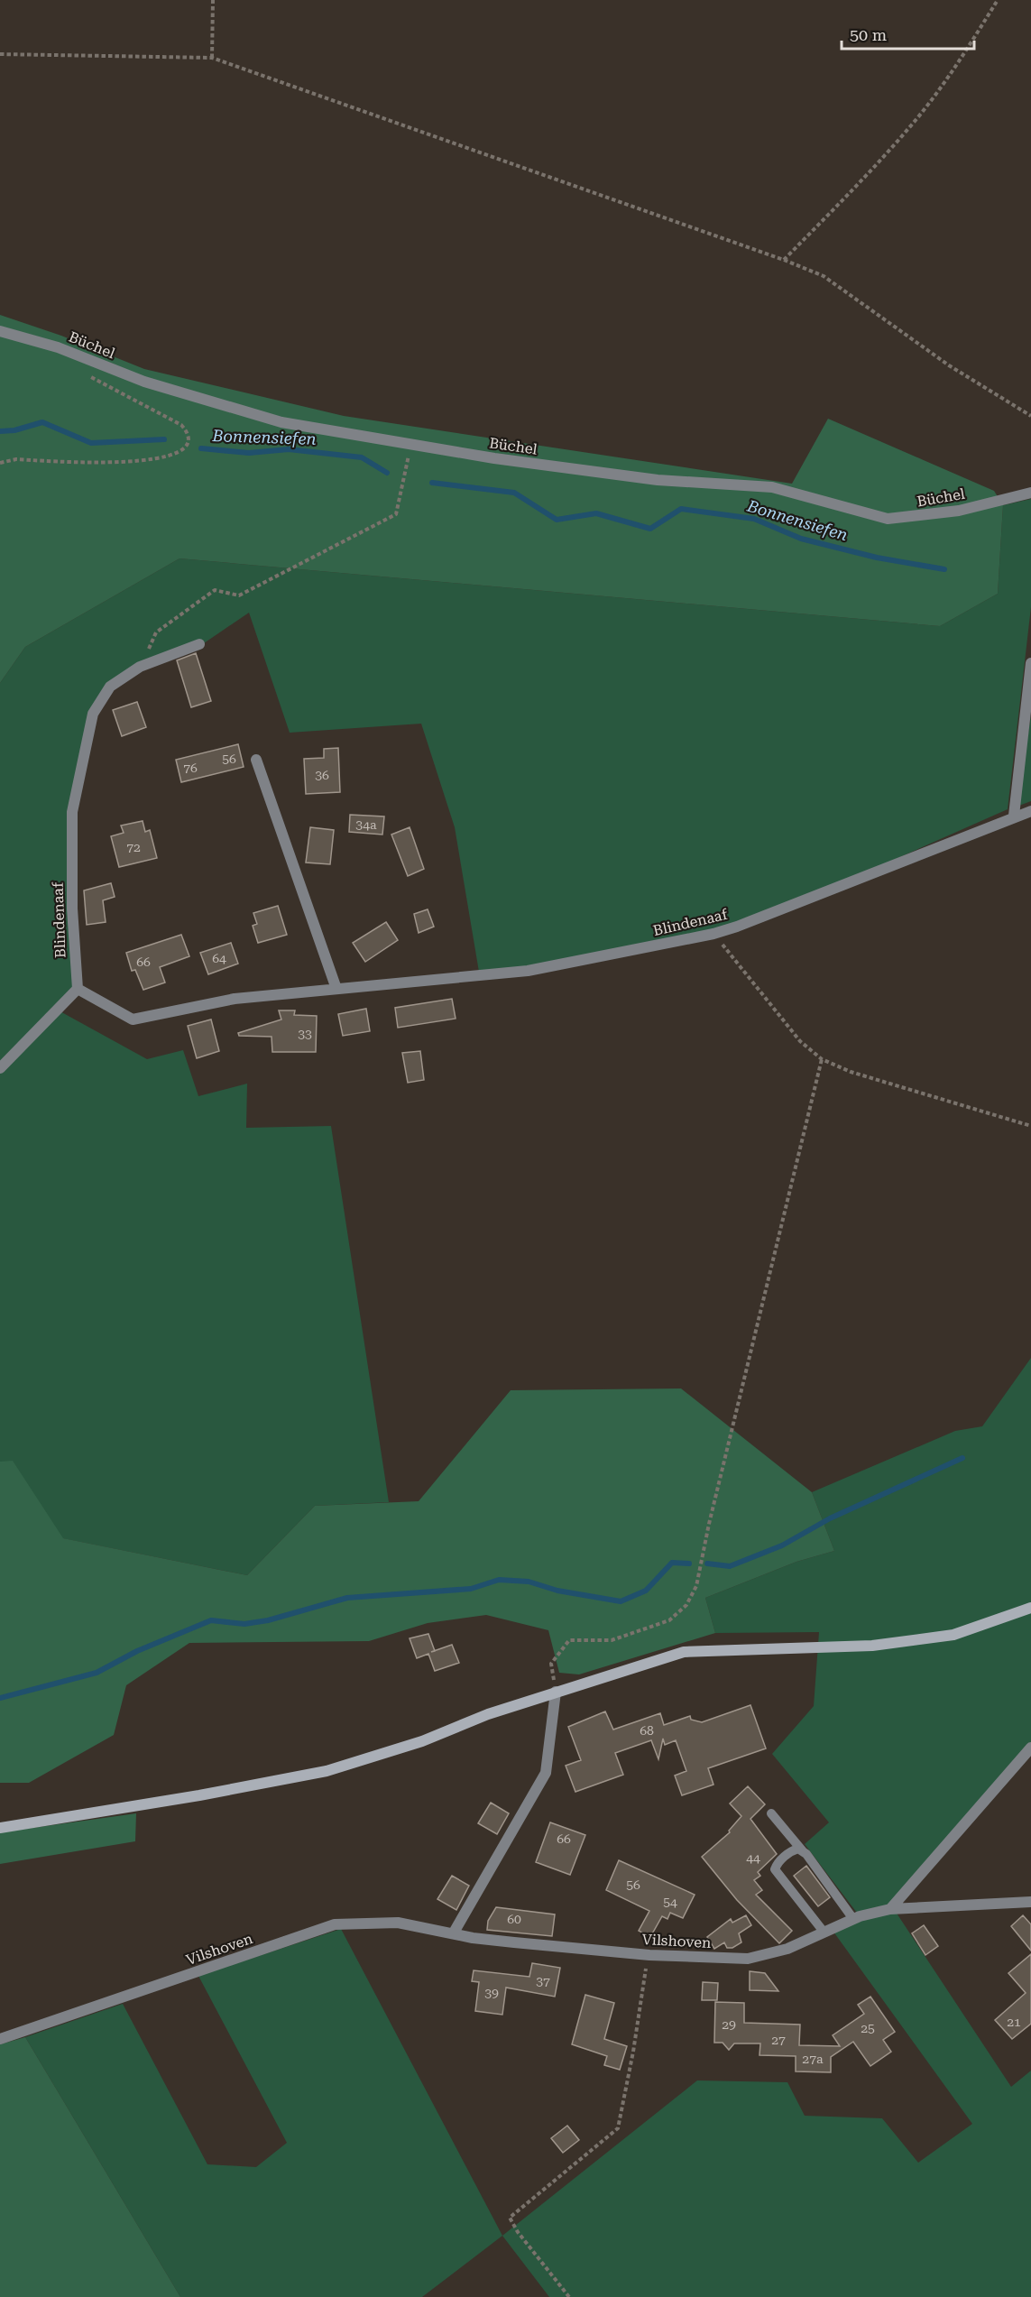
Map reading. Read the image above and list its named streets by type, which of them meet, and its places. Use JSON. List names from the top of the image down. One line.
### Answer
{"streets":{"street":["Büchel","Blindenaaf","Vilshoven"]},"water":["Bonnensiefen"],"house_numbers":["56","76","36","34a","72","64","66","33","68","66","44","56","54","60","37","39","21","29","25","27","27a"],"scale_bar":"50 m"}
